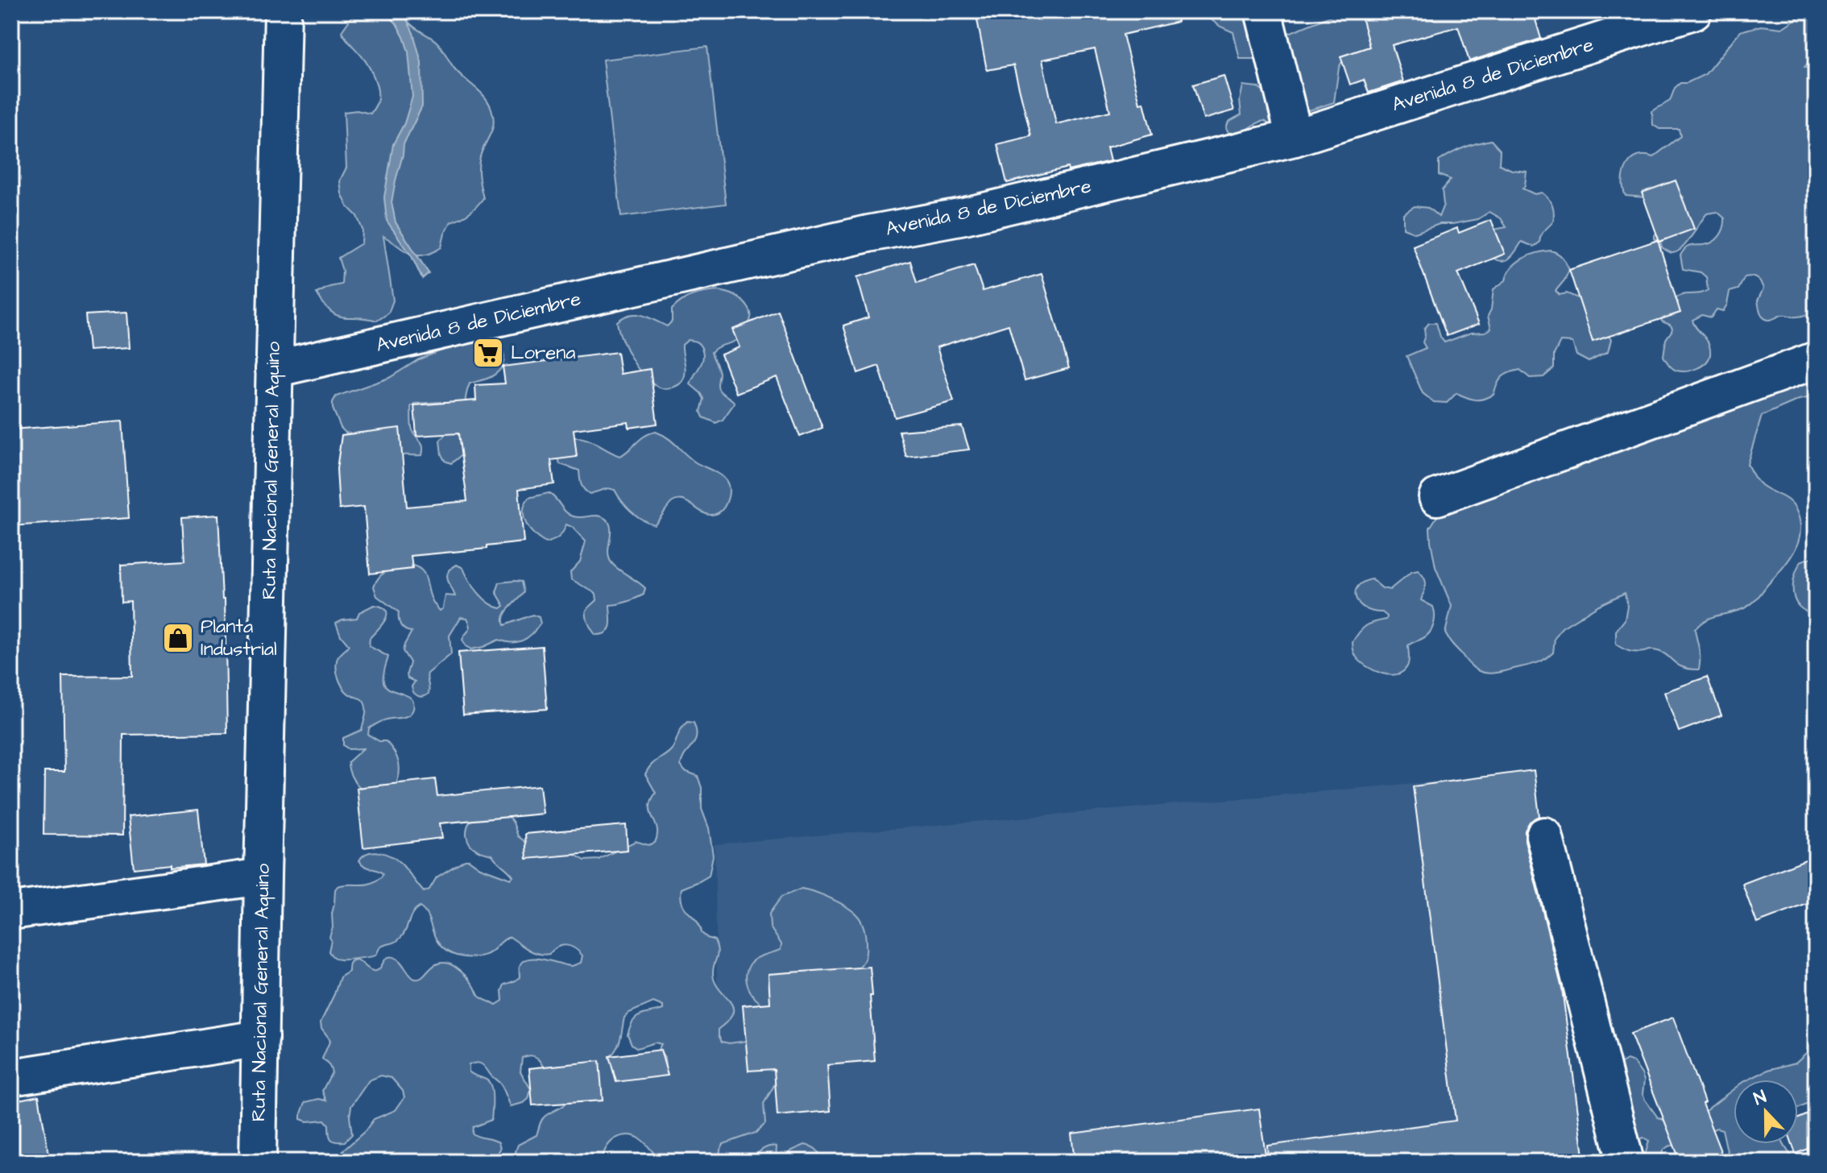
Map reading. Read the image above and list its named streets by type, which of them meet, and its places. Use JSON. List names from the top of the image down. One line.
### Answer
{"streets":{"main road":["Avenida 8 de Diciembre","Ruta Nacional General Aquino"]},"crossings":[["Avenida 8 de Diciembre","Ruta Nacional General Aquino"]],"places":{"supermarket":["Lorena"],"shop":["Planta Industrial"]},"north":"top"}
